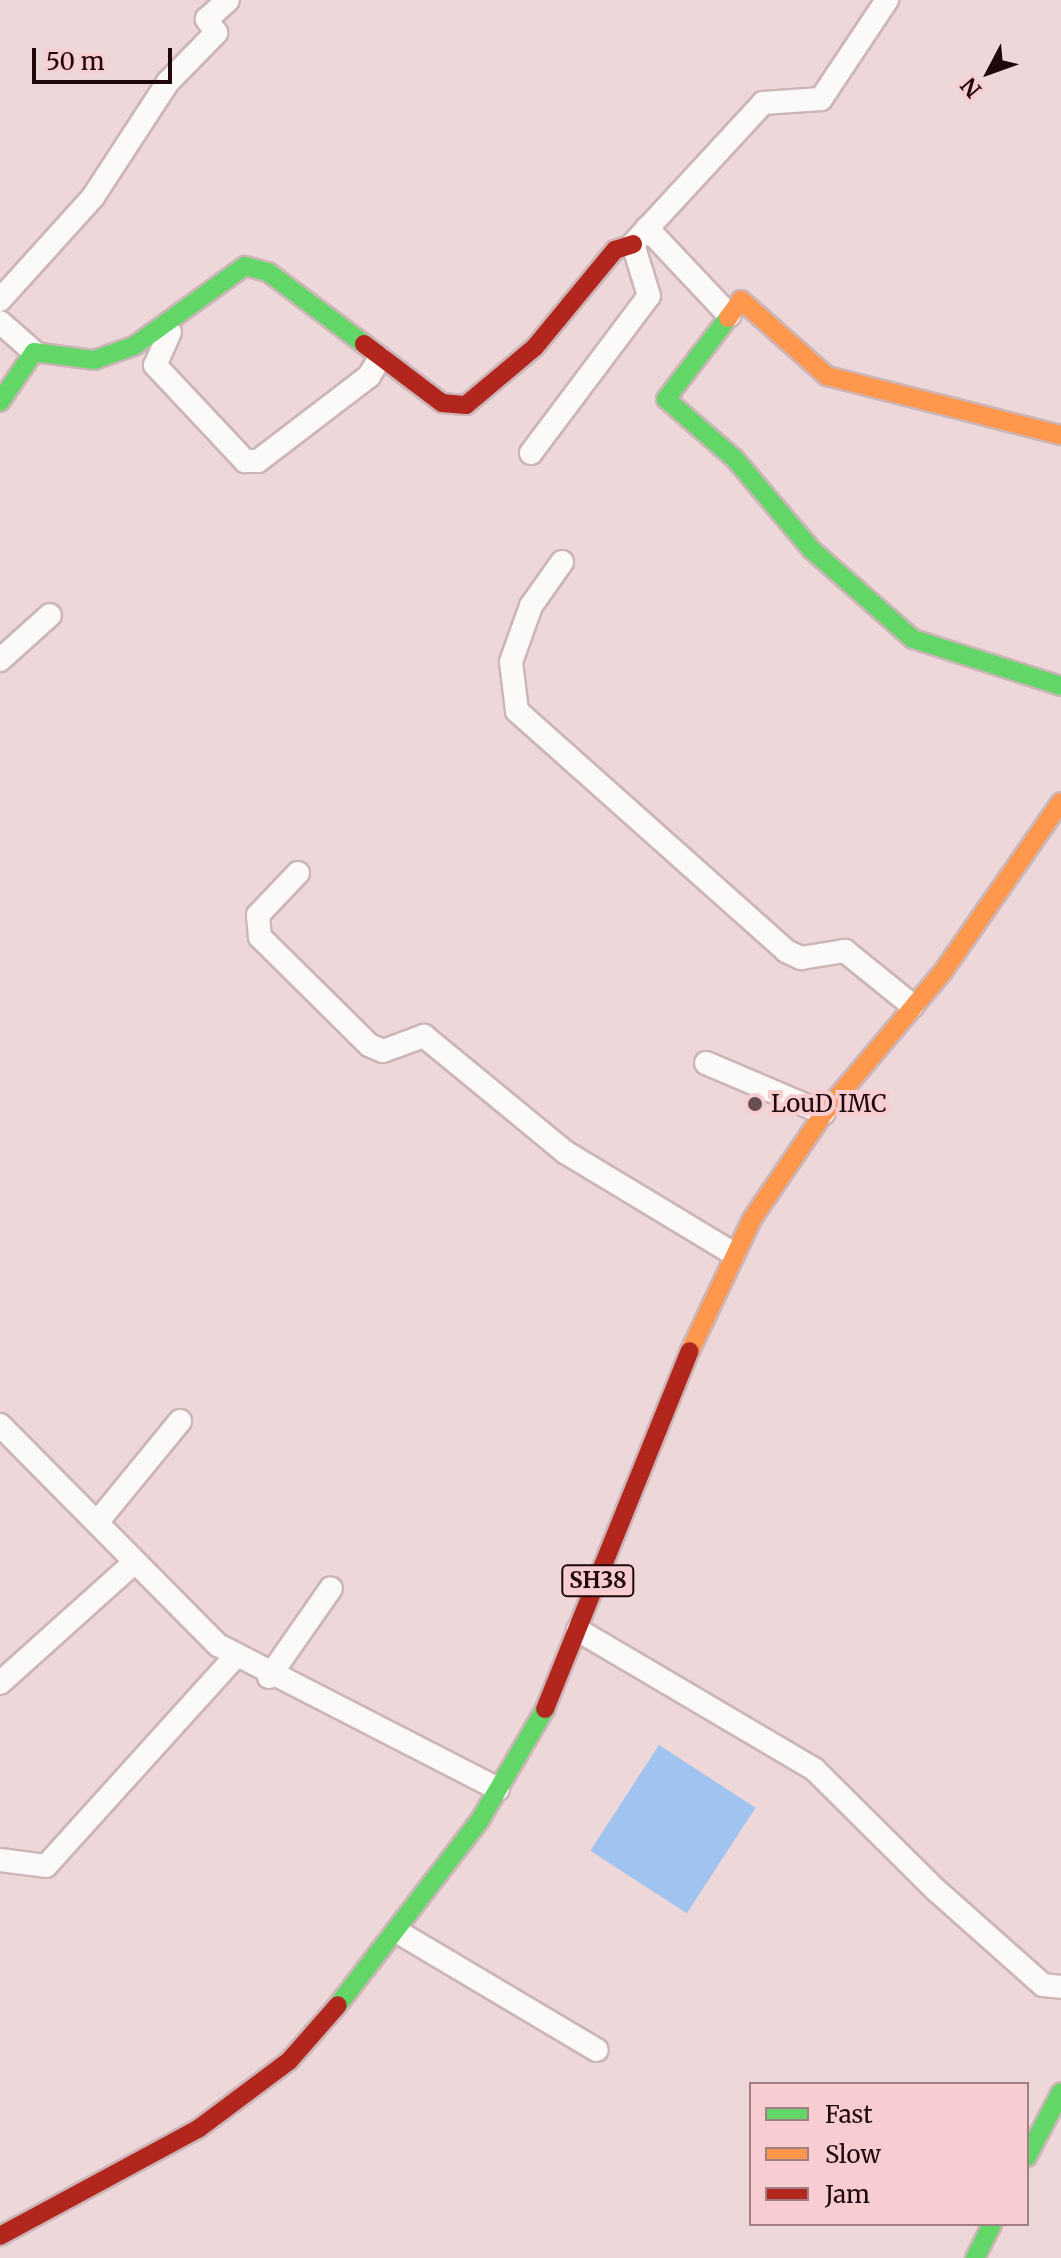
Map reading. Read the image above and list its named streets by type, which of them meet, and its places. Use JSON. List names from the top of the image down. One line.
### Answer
{"streets":{"main road":["SH38"]},"places":["LouD IMC"],"legend":["Fast","Slow","Jam"],"scale_bar":"50 m","north":"bottom left"}
